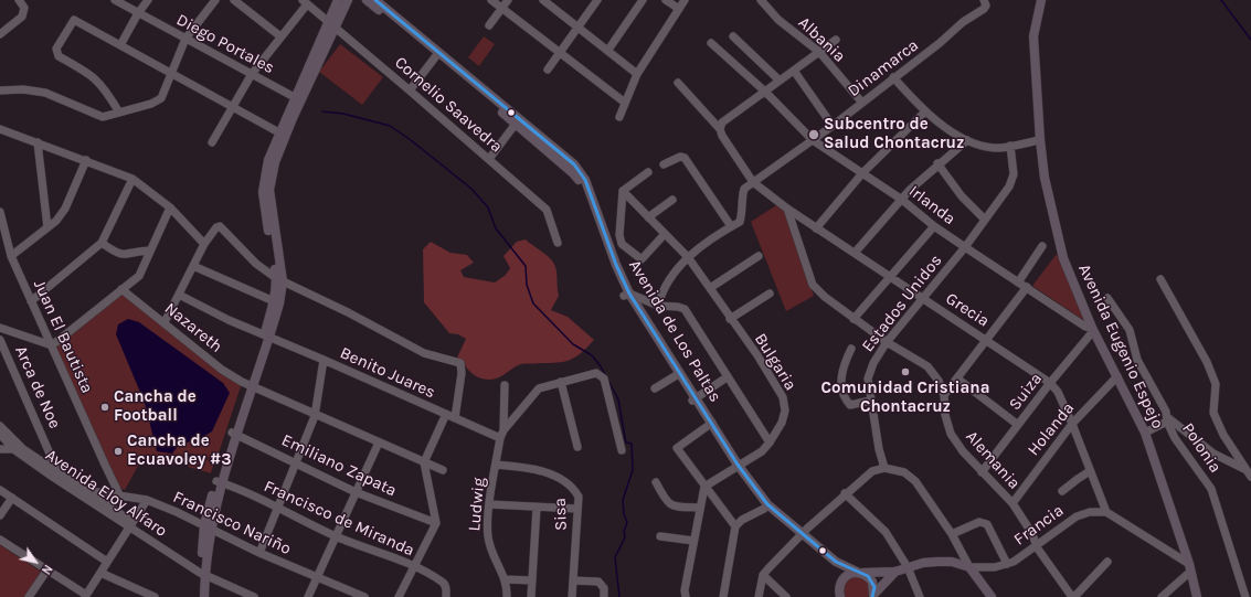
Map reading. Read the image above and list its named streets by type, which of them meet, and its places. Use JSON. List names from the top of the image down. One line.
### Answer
{"streets":{"main road":["Avenida de Los Paltas","Avenida Eugenio Espejo","Francia"],"street":["Albania","Diego Portales","Dinamarca","Cornelio Saavedra","Irlanda","Estados Unidos","Grecia","Nazareth","Juan El Bautista","Bulgaria","Benito Juares","Arca de Noe","Suiza","Holanda","Polonia","Alemania","Emiliano Zapata","Avenida Eloy Alfaro","Ludwig","Sisa","Francisco de Miranda","Francisco Nariño"]},"crossings":[["Albania","Dinamarca"],["Dinamarca","Irlanda"],["Dinamarca","Grecia"],["Dinamarca","Bulgaria"],["Irlanda","Estados Unidos"],["Irlanda","Avenida Eugenio Espejo"],["Irlanda","Suiza"],["Estados Unidos","Grecia"],["Estados Unidos","Alemania"],["Grecia","Suiza"],["Grecia","Holanda"],["Grecia","Alemania"],["Grecia","Francia"],["Avenida de Los Paltas","Bulgaria"],["Avenida de Los Paltas","Francia"],["Juan El Bautista","Francisco Nariño"],["Avenida Eugenio Espejo","Suiza"],["Avenida Eugenio Espejo","Holanda"],["Benito Juares","Ludwig"],["Arca de Noe","Avenida Eloy Alfaro"],["Suiza","Alemania"],["Holanda","Alemania"],["Alemania","Francia"],["Avenida Eloy Alfaro","Francisco Nariño"],["Ludwig","Sisa"]],"places":["Subcentro de Salud Chontacruz","Comunidad Cristiana Chontacruz","Cancha de Football","Cancha de Ecuavoley #3"],"north":"bottom right"}
